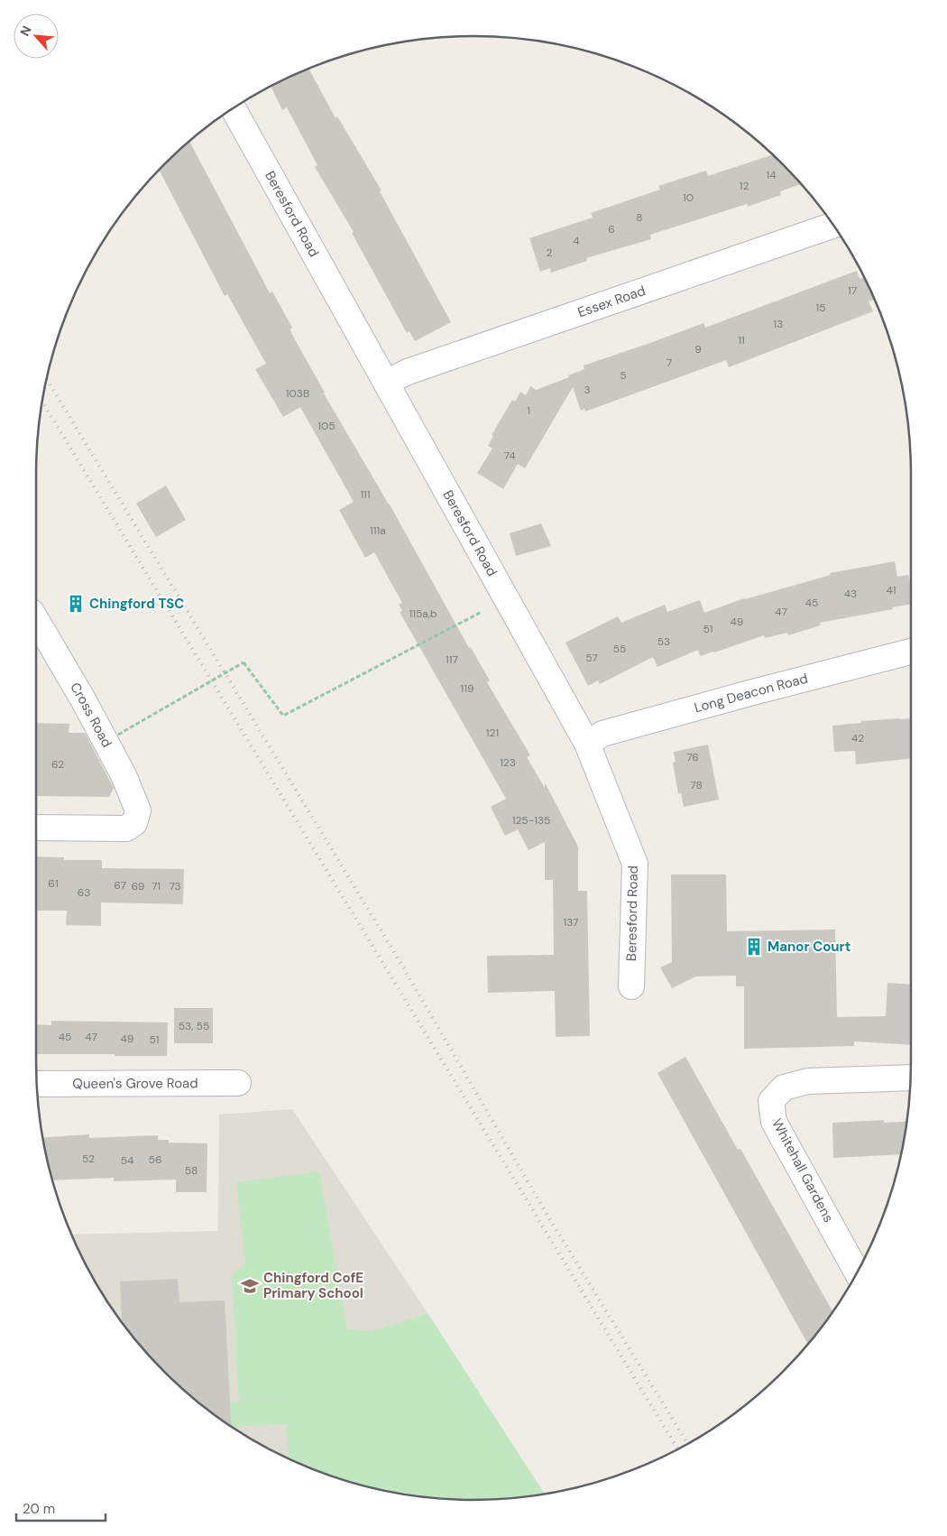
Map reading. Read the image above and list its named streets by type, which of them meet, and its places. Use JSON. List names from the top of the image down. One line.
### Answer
{"streets":{"street":["Beresford Road","Essex Road","Long Deacon Road","Cross Road","Queen's Grove Road","Whitehall Gardens"]},"crossings":[["Beresford Road","Essex Road"],["Beresford Road","Long Deacon Road"]],"places":{"building":["Chingford TSC","Manor Court"],"school or university":["Chingford CofE Primary School"]},"house_numbers":["14","12","10","8","6","4","2","17","15","13","11","9","7","5","3","103B","1","105","74","111","111a","41","43","45","47","115a,b","49","51","53","55","57","117","119","121","42","76","123","62","78","125-135","61","67","69","71","73","63","137","53, 55","45","47","49","51","52","56","54","58"],"scale_bar":"20 m","north":"top left"}
